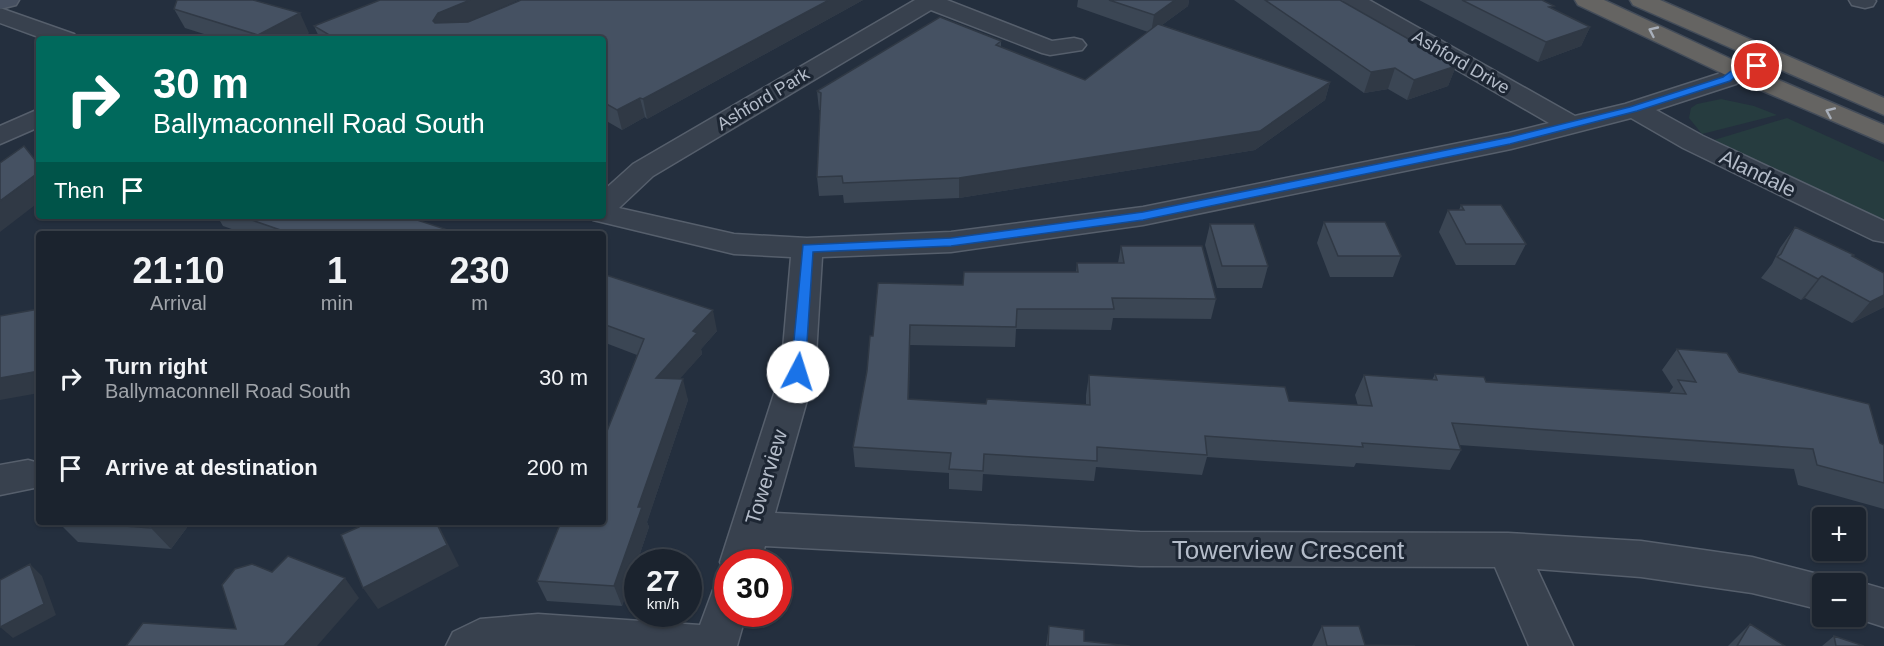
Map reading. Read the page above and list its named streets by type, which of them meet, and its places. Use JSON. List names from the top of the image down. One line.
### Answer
{"streets":{"street":["Ashford Drive","Ashford Park","Alandale","Towerview","Towerview Crescent"]},"crossings":[["Towerview","Towerview Crescent"]],"page":{"turn":["30 m","Ballymaconnell Road South"],"then":"Then","eta":["21:10","Arrival","1","min","230","m"],"list":[{"name":"Turn right","note":"Ballymaconnell Road South","value":"30 m"},{"name":"Arrive at destination","value":"200 m"}],"map_buttons":["+","−"],"speed":"27 km/h","limit":"30"}}
